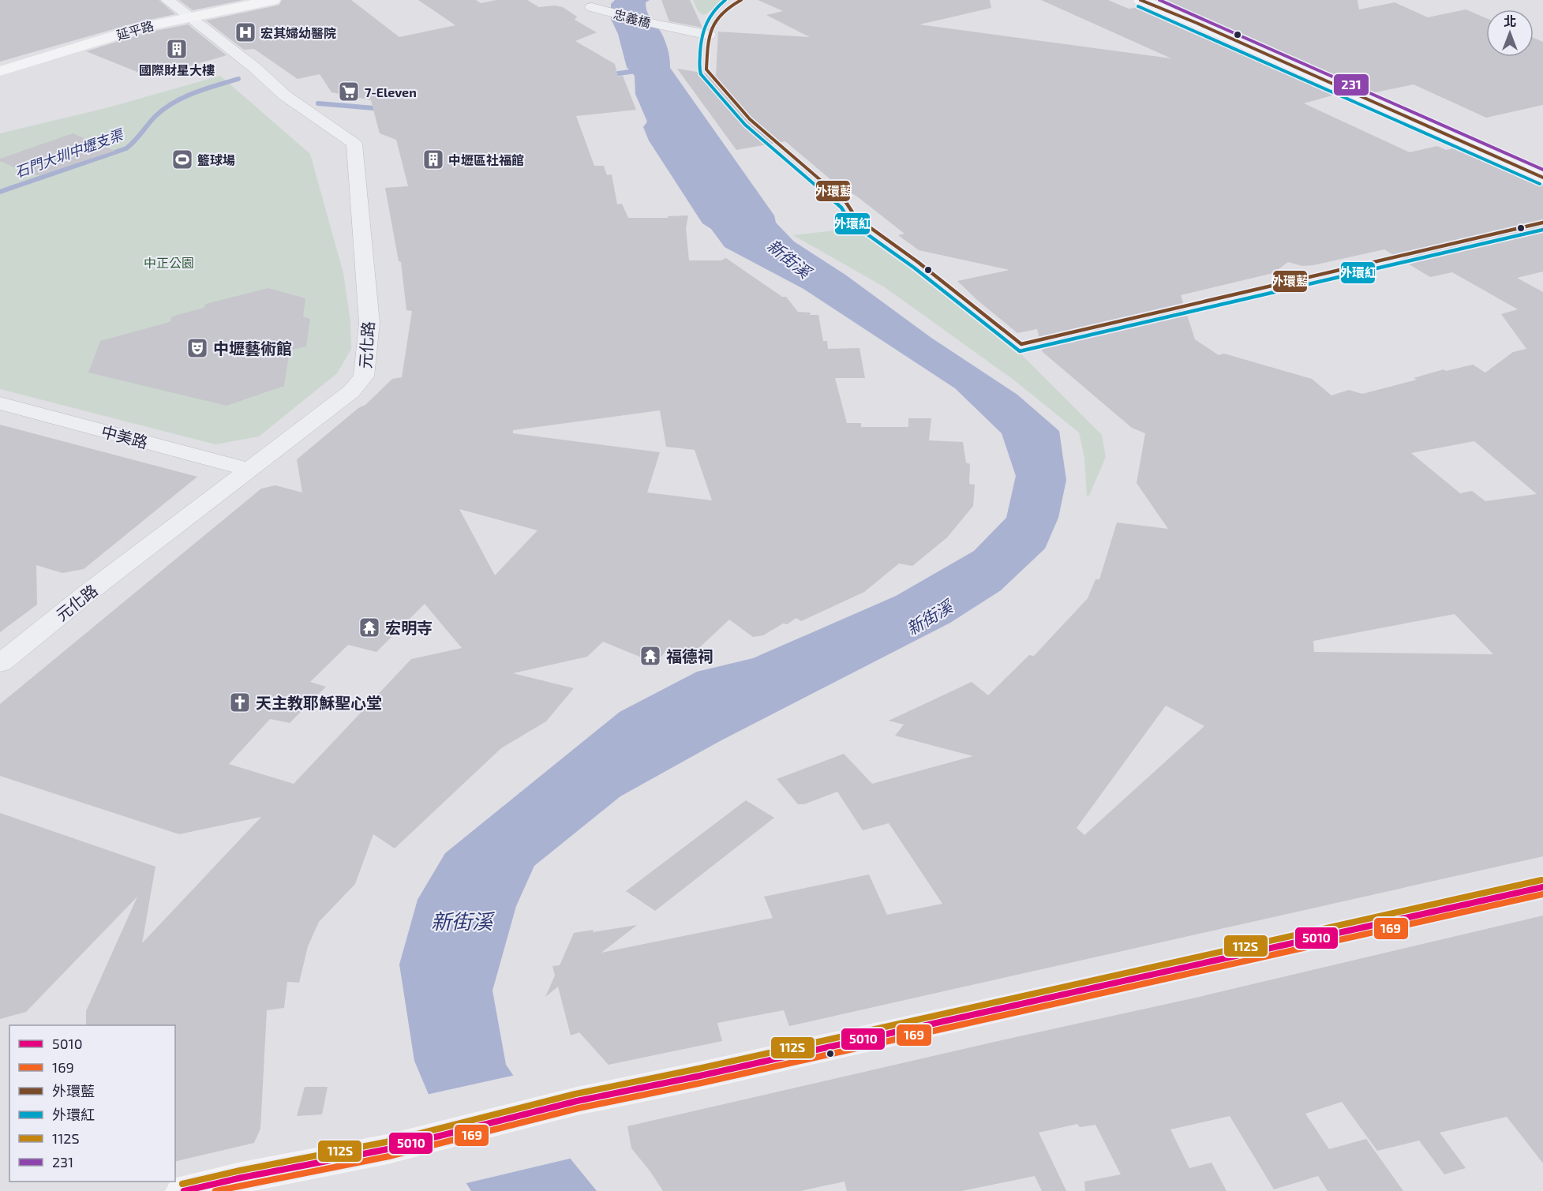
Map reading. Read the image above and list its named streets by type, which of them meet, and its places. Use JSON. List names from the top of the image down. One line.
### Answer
{"streets":{"main road":["延平路"],"street":["忠義橋","元化路","中美路"]},"crossings":[["延平路","元化路"],["元化路","中美路"]],"water":["石門大圳中壢支渠","新街溪"],"parks":["中正公園"],"places":{"hospital":["宏其婦幼醫院"],"building":["國際財星大樓","中壢區社福館"],"supermarket":["7-Eleven"],"sports":["籃球場"],"theatre":["中壢藝術館"],"temple":["宏明寺","福德祠"],"church":["天主教耶穌聖心堂"]},"lines":["transit line 外環藍","transit line 外環紅","transit line 231","transit line 112S","transit line 5010","transit line 169"],"legend":["5010","169","外環藍","外環紅","112S","231"],"north":"top"}
